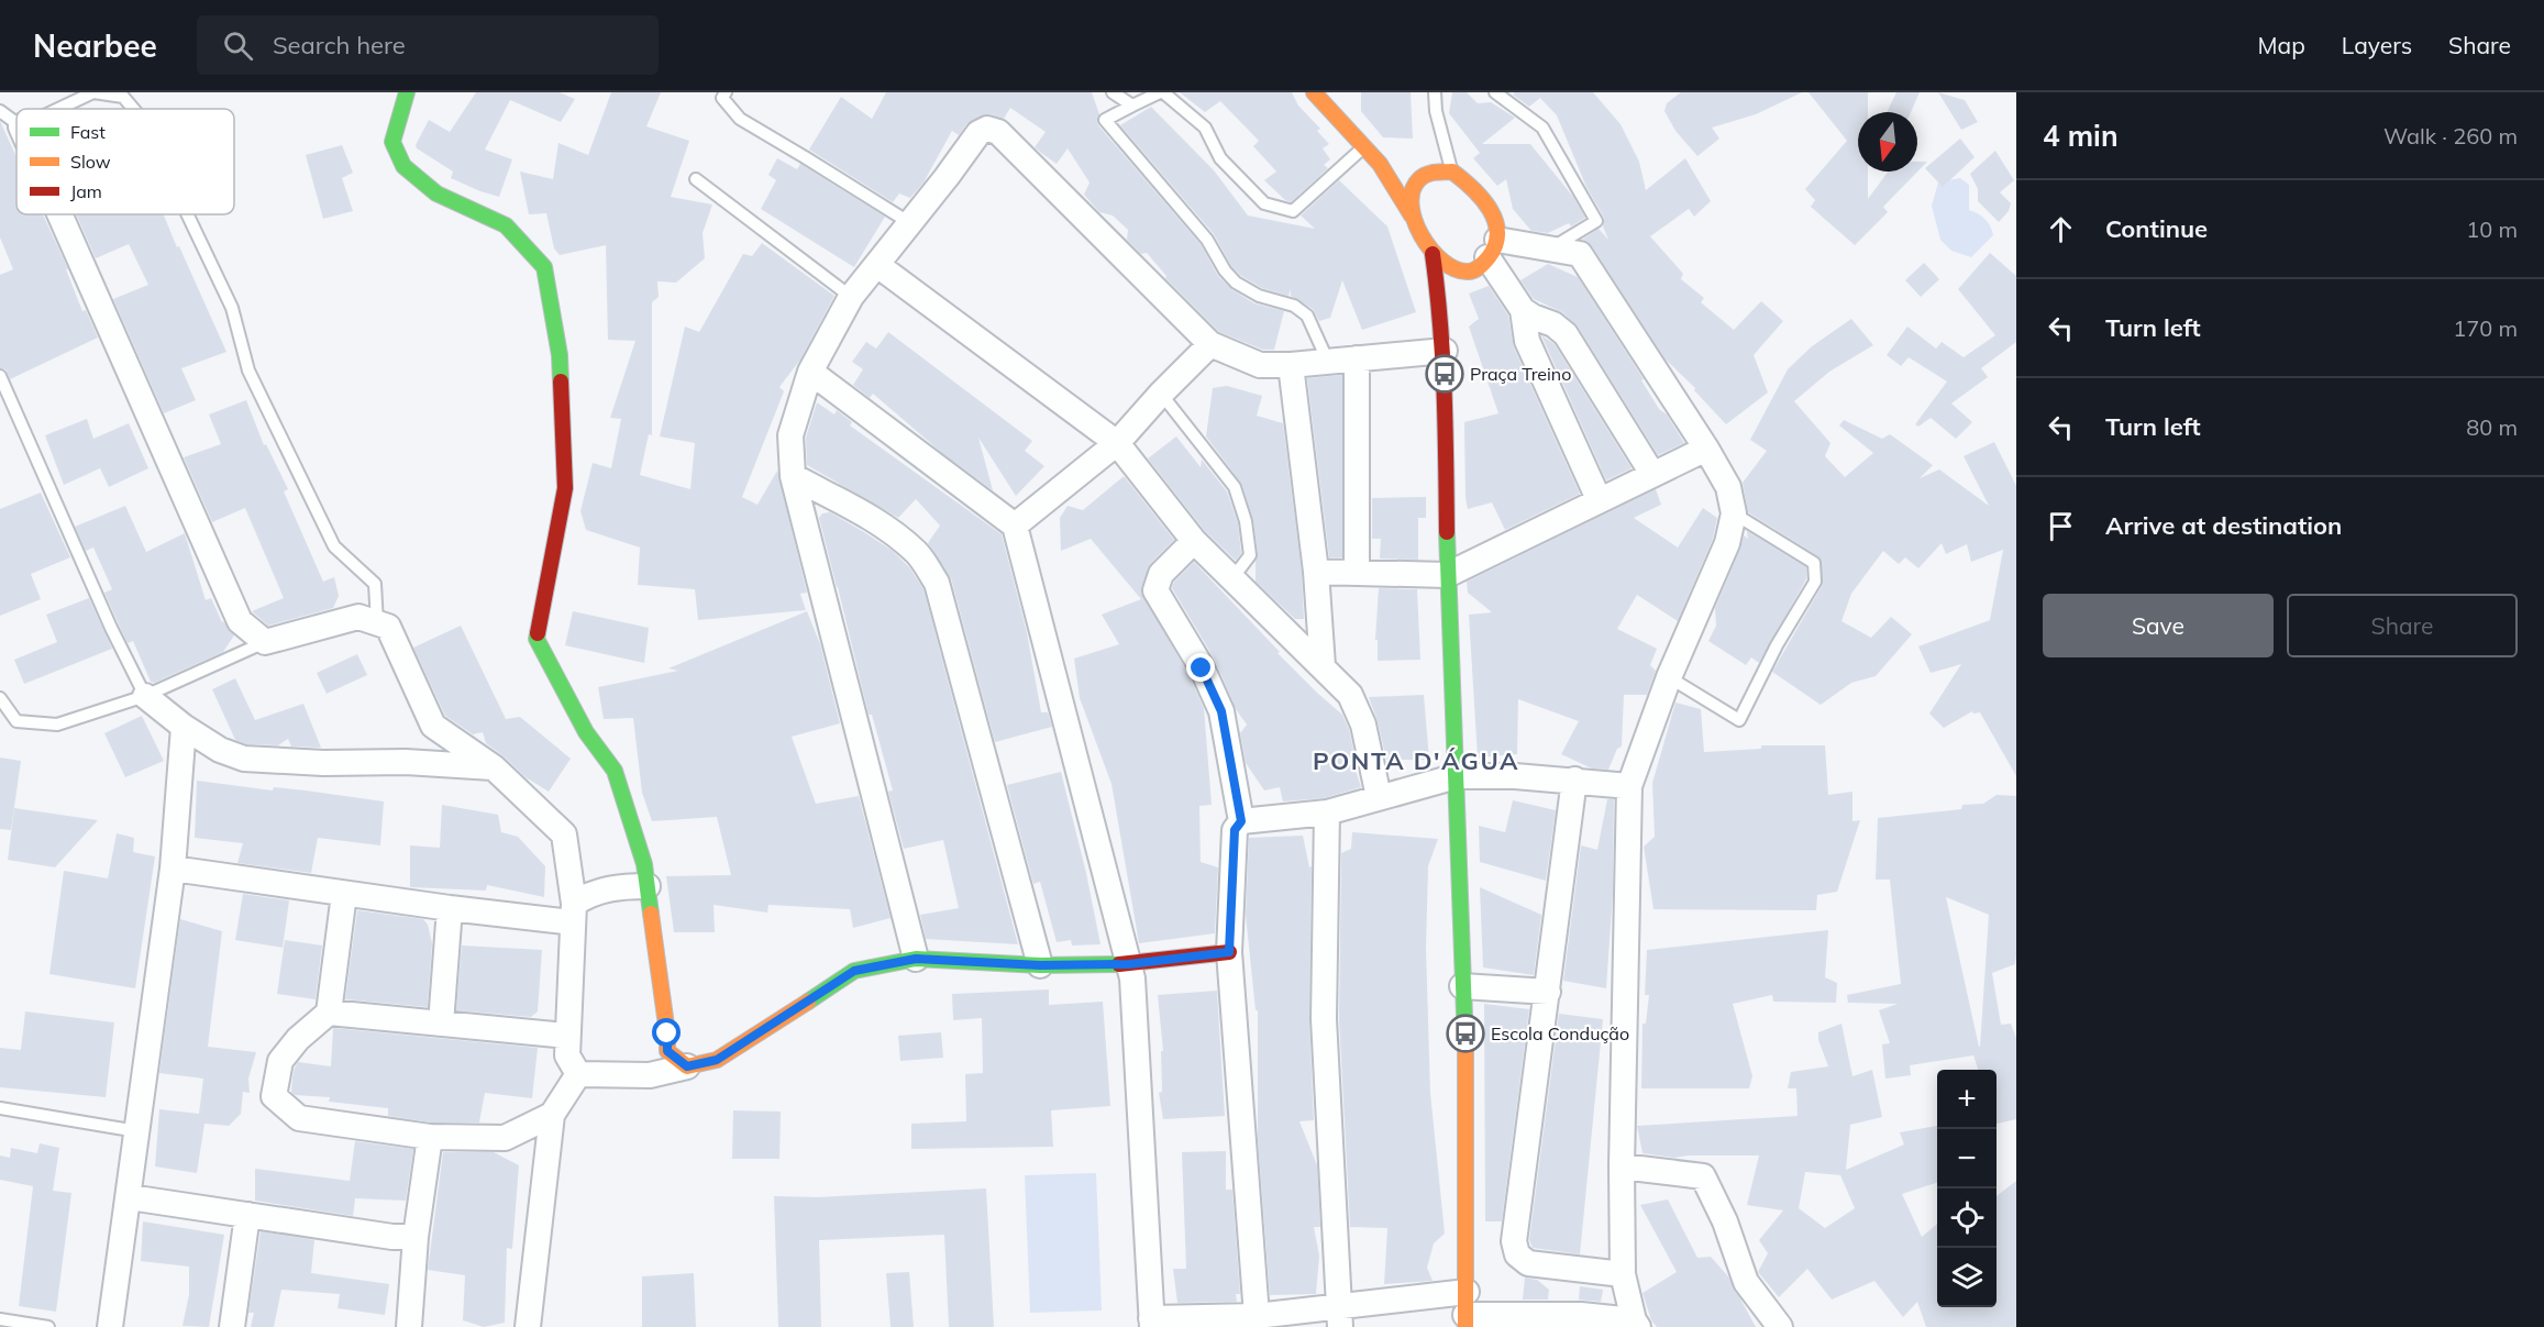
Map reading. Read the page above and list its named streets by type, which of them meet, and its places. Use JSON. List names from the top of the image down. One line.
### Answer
{"districts":["PONTA D'ÁGUA"],"places":{"bus stop":["Praça Treino","Escola Condução"]},"legend":["Fast","Slow","Jam"],"north":"bottom","page":{"header":"Nearbee","search":"Search here","nav":["Map","Layers","Share"],"heading":["4 min","Walk · 260 m"],"list":[["Continue","10 m"],["Turn left","170 m"],["Turn left","80 m"],"Arrive at destination"],"buttons":["Save","Share"],"map_buttons":["+","−"]}}
